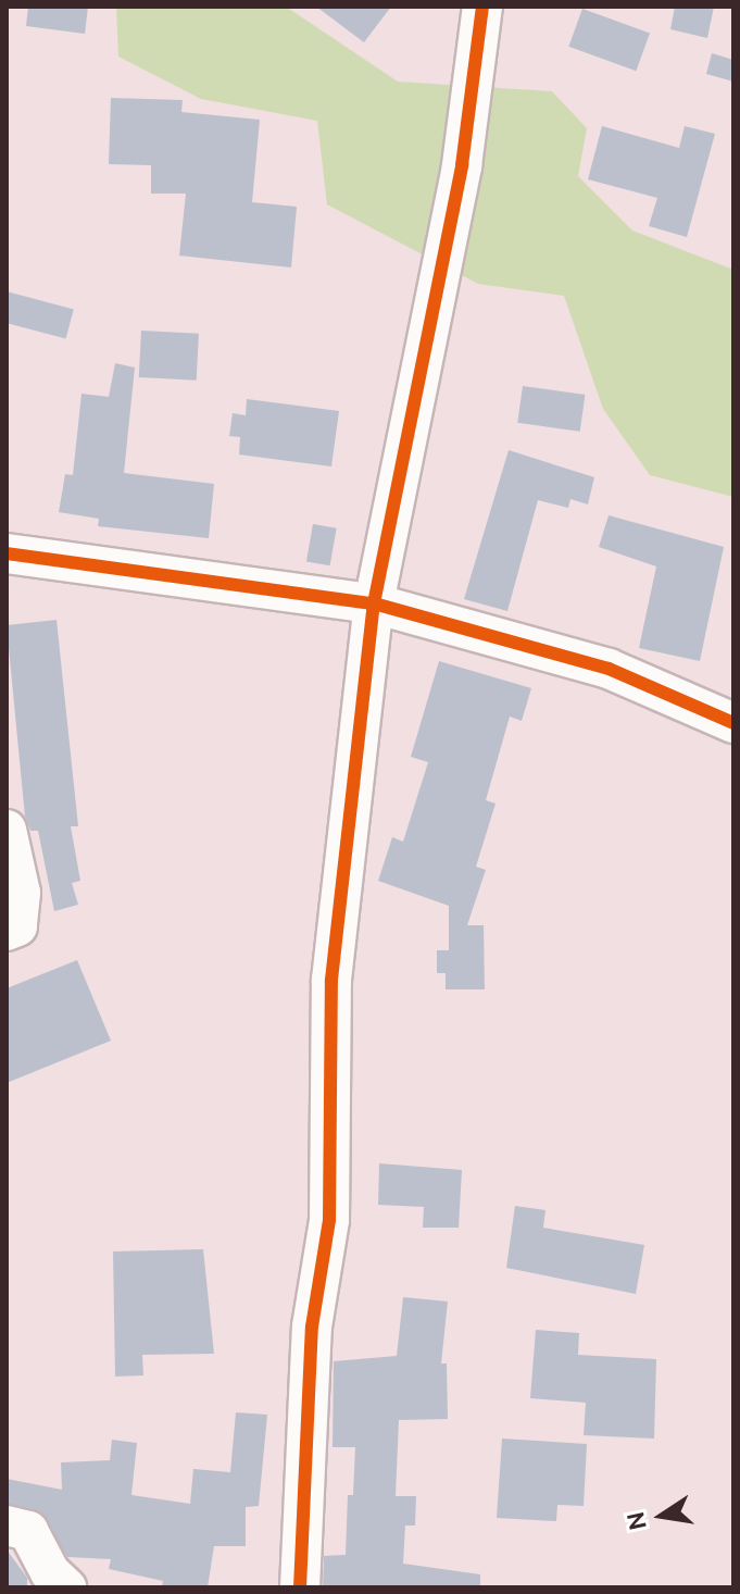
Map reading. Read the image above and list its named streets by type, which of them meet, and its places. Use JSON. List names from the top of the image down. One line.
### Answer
{"north":"left"}
